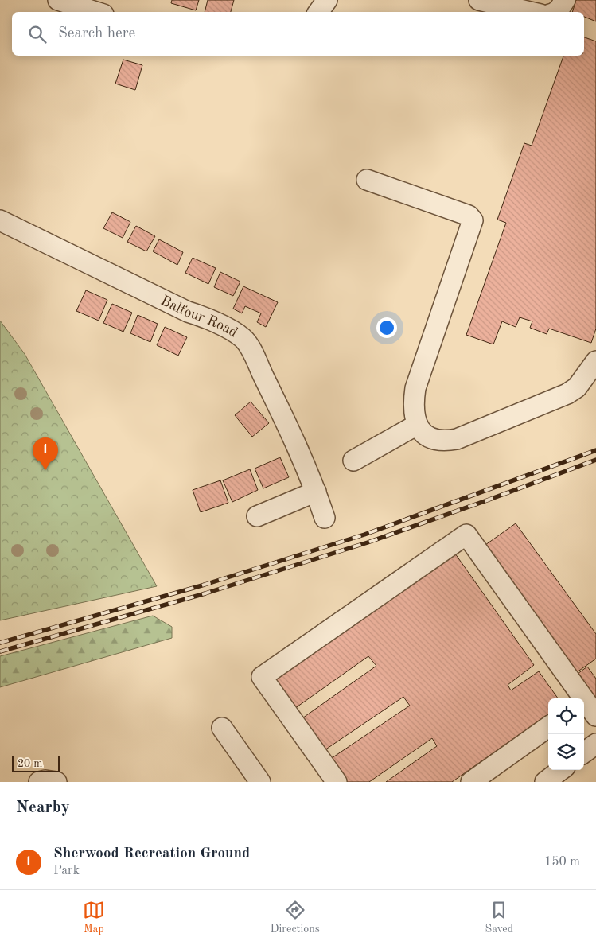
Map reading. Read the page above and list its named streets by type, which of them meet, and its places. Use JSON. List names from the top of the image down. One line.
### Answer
{"streets":{"street":["Balfour Road"]},"scale_bar":"20 m","page":{"search":"Search here","pins":"1","scale":"20 m","heading":"Nearby","list":[{"mark":"1","name":"Sherwood Recreation Ground","note":"Park","value":"150 m"}],"nav":["Map","Directions","Saved"]}}
